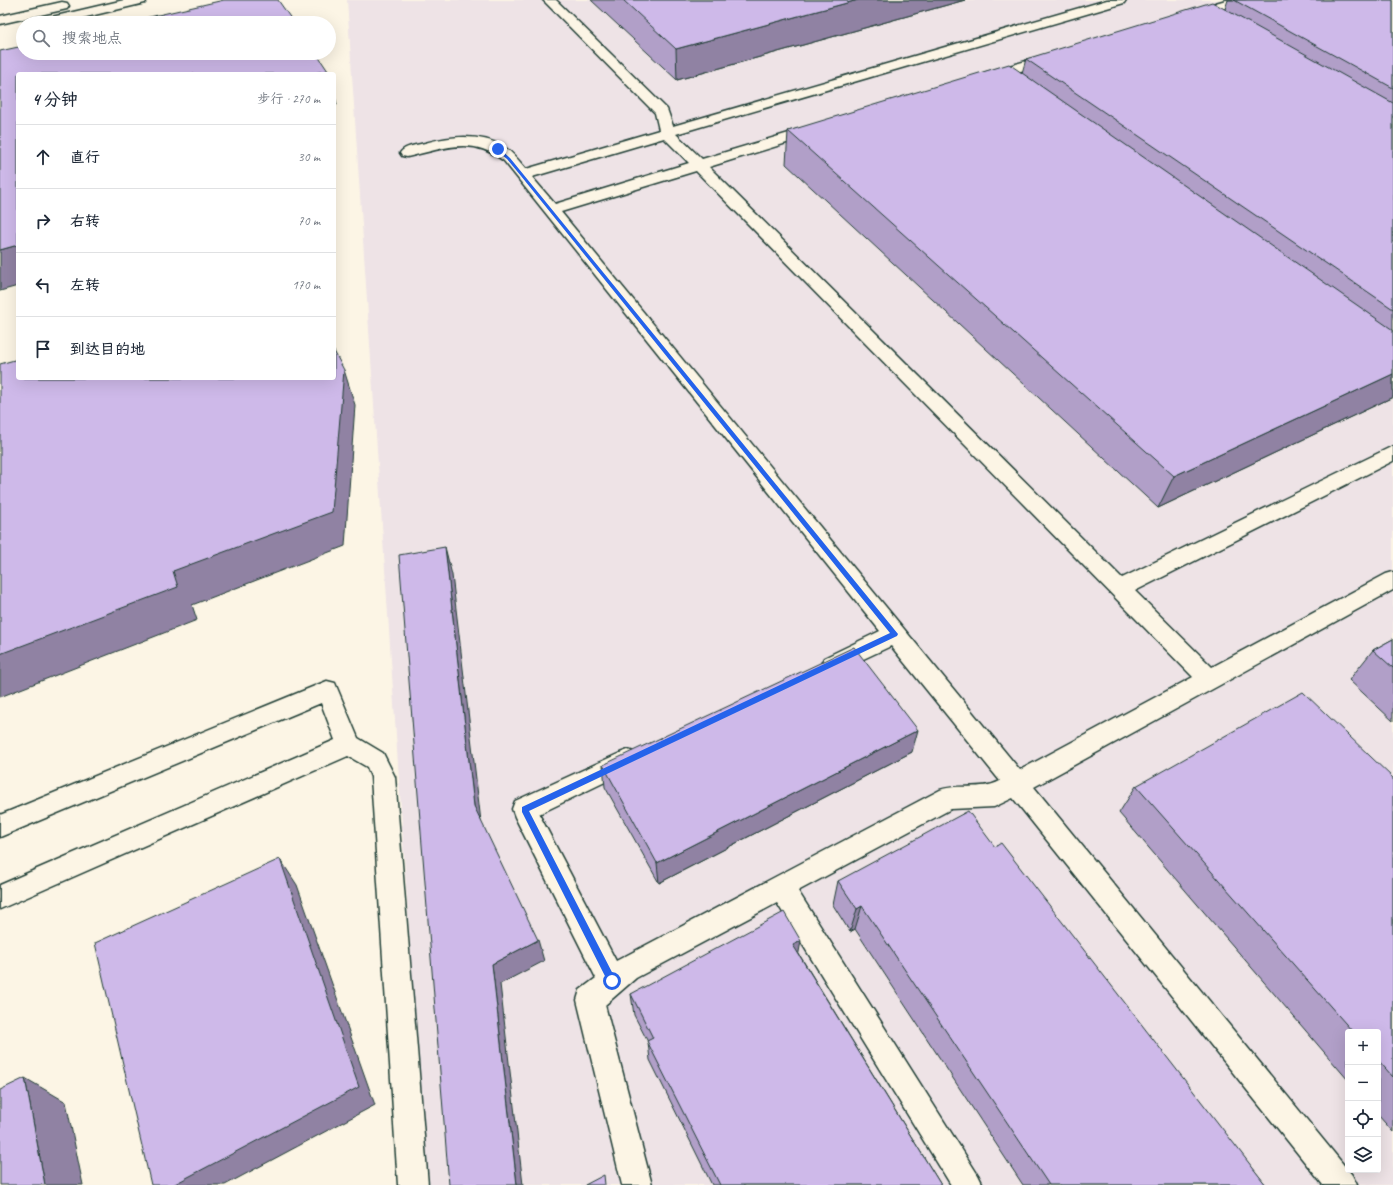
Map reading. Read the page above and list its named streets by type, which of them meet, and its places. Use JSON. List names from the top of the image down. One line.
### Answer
{"page":{"search":"搜索地点","heading":["4 分钟","步行 · 270 m"],"list":[["直行","30 m"],["右转","70 m"],["左转","170 m"],"到达目的地"],"map_buttons":["+","−"]}}
